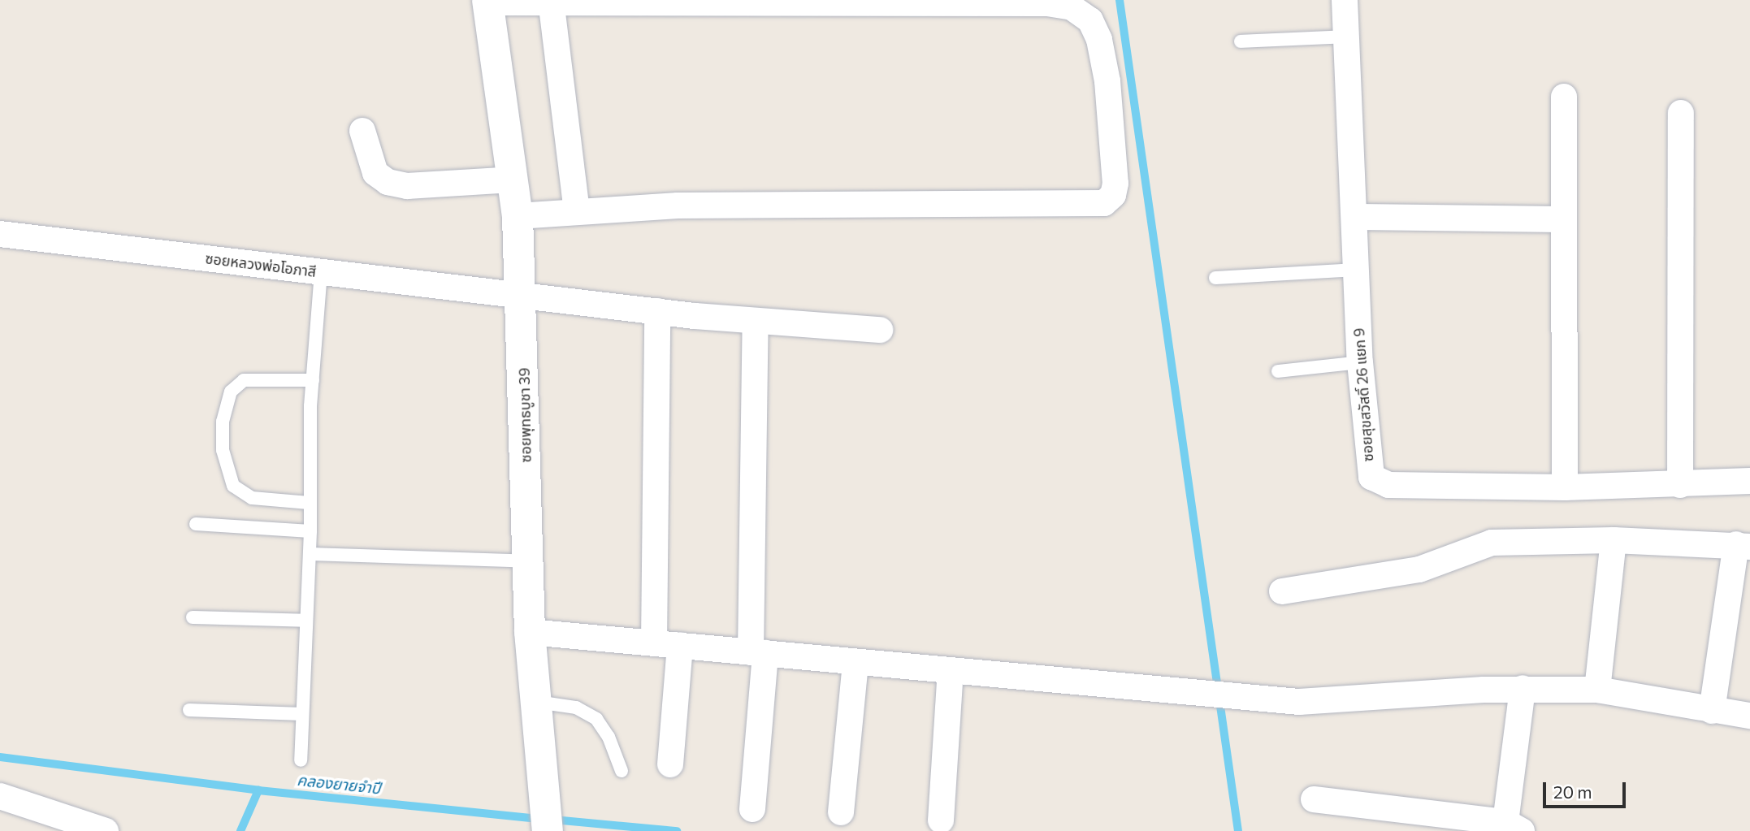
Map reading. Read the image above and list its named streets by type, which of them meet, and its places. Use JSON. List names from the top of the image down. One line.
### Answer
{"streets":{"street":["ซอยหลวงพ่อโอภาสี","ซอยสุขสวัสดิ์ 26 แยก 9","ซอยพุทธบูชา 39"]},"crossings":[["ซอยหลวงพ่อโอภาสี","ซอยพุทธบูชา 39"]],"water":["คลองยายจำปี"],"scale_bar":"20 m"}
